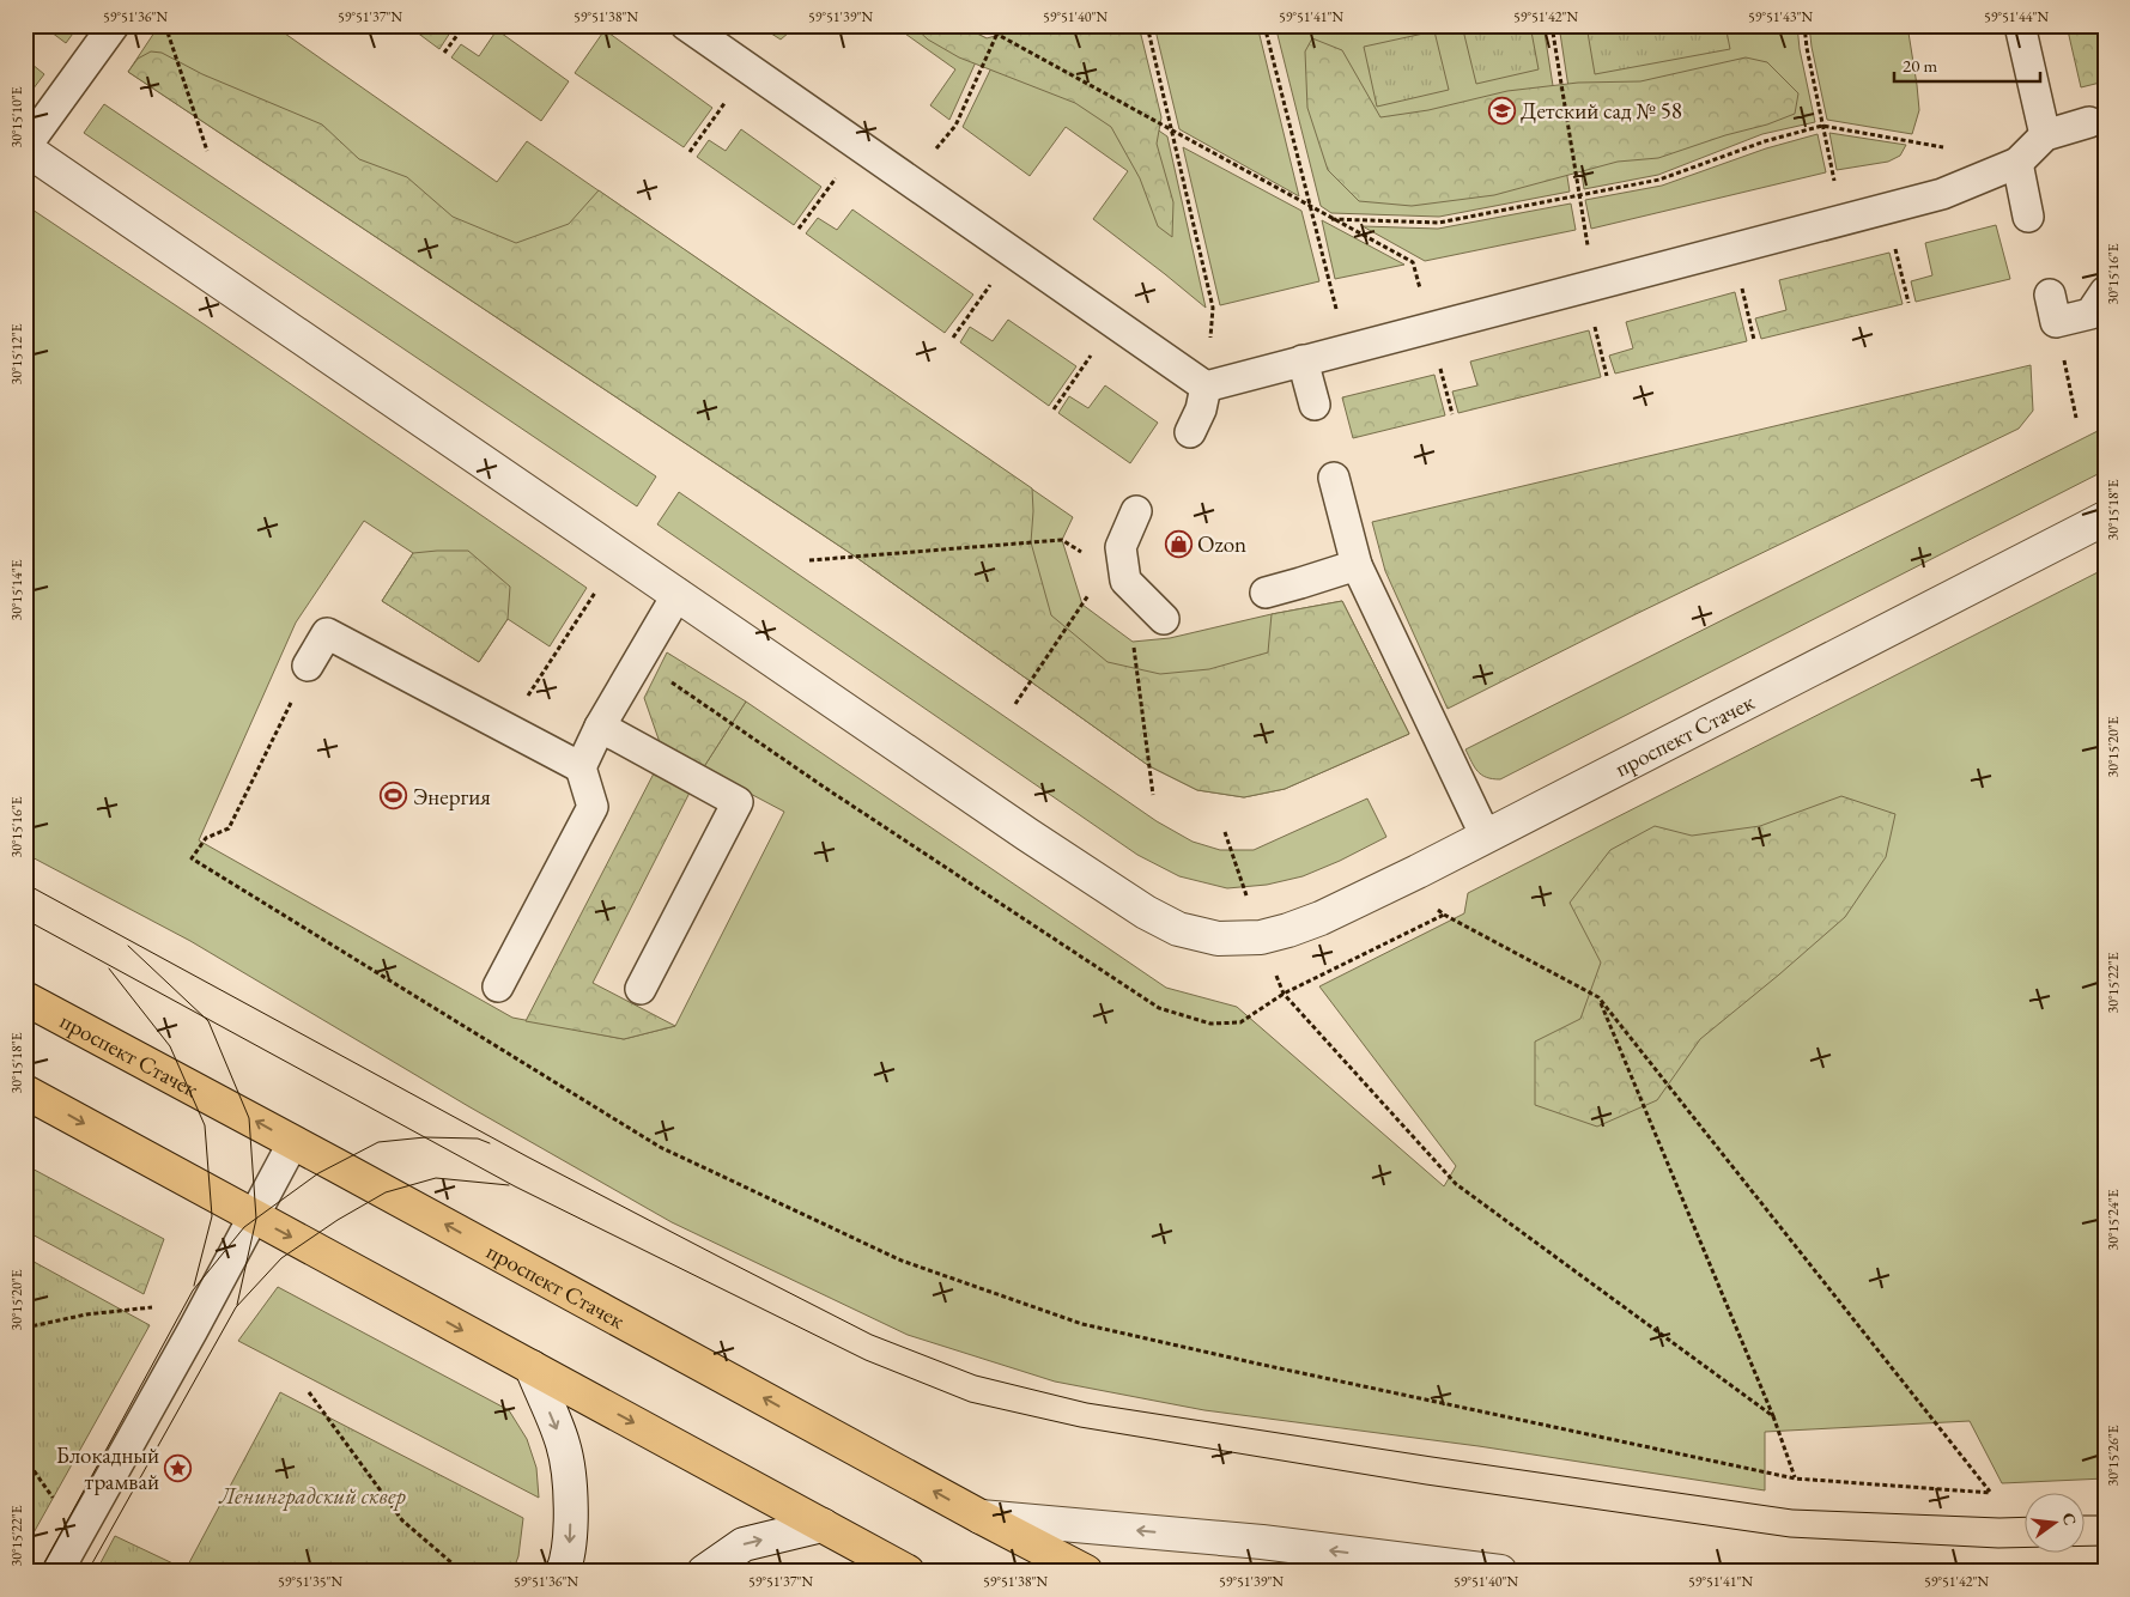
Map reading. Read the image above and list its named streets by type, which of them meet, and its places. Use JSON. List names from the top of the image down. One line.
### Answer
{"streets":{"main road":["проспект Стачек"]},"parks":["Ленинградский сквер"],"places":{"school or university":["Детский сад № 58"],"shop":["Ozon"],"sports":["Энергия"],"place":["Блокадный трамвай"]},"scale_bar":"20 m","north":"right","coordinates":["59°51'36\"N","59°51'37\"N","59°51'38\"N","59°51'39\"N","59°51'40\"N","59°51'41\"N","59°51'42\"N","59°51'43\"N","59°51'44\"N","30°15'10\"E","30°15'16\"E","30°15'12\"E","30°15'18\"E","30°15'14\"E","30°15'20\"E","30°15'22\"E","30°15'24\"E","30°15'26\"E","59°51'35\"N"]}
